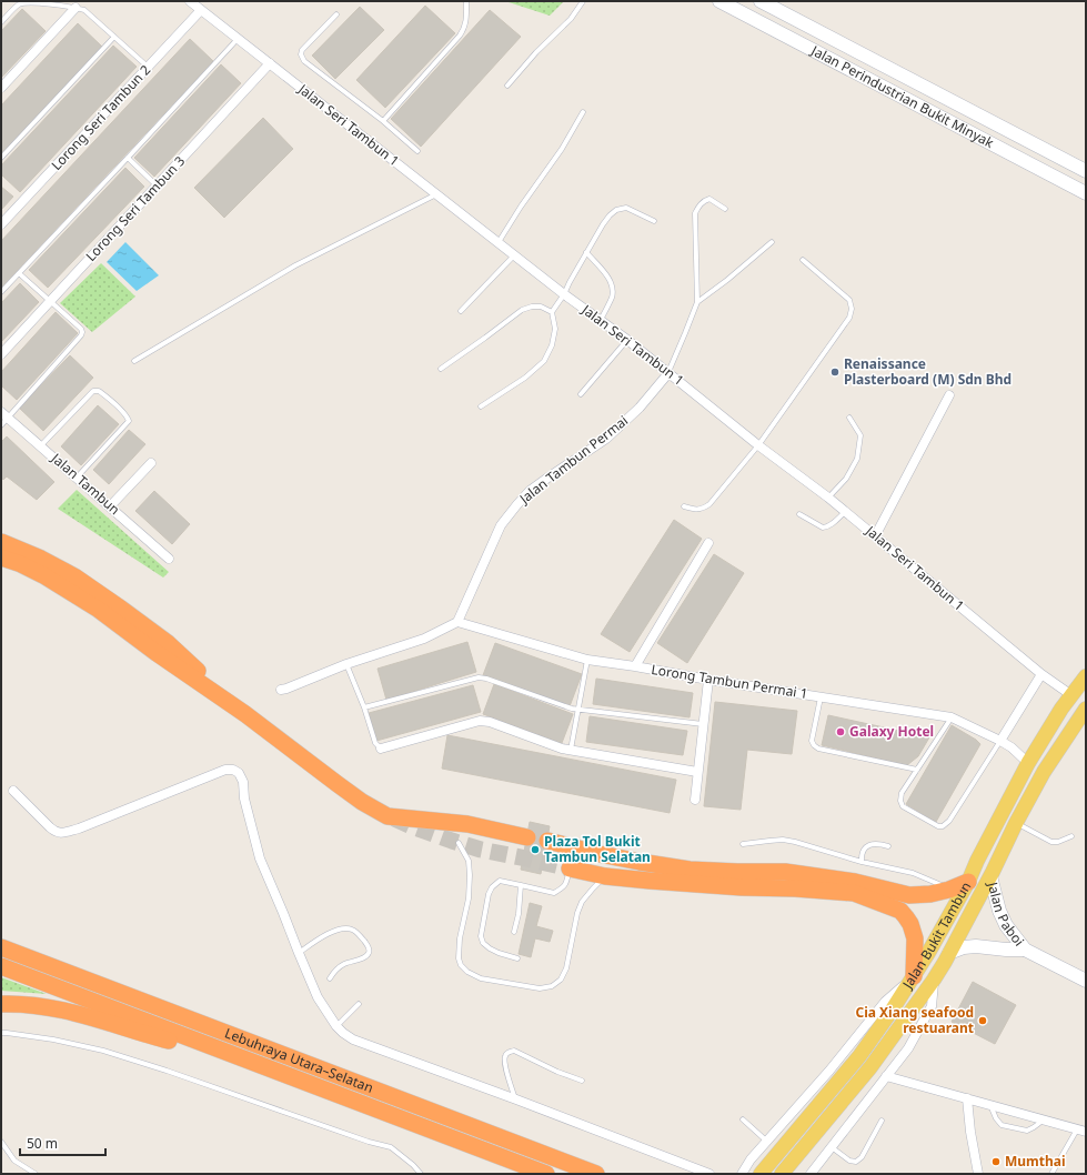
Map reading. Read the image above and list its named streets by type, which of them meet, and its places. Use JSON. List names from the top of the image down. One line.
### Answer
{"streets":{"highway":["Lebuhraya Utara–Selatan"],"main road":["Jalan Perindustrian Bukit Minyak","Jalan Paboi","Jalan Bukit Tambun"],"street":["Lorong Seri Tambun 2","Jalan Seri Tambun 1","Lorong Seri Tambun 3","Jalan Tambun Permai","Jalan Tambun","Lorong Tambun Permai 1"]},"crossings":[["Lorong Seri Tambun 2","Jalan Seri Tambun 1"],["Jalan Seri Tambun 1","Lorong Seri Tambun 3"],["Jalan Seri Tambun 1","Jalan Tambun Permai"],["Jalan Seri Tambun 1","Jalan Bukit Tambun"],["Jalan Tambun Permai","Lorong Tambun Permai 1"],["Lorong Tambun Permai 1","Jalan Bukit Tambun"],["Jalan Paboi","Jalan Bukit Tambun"]],"places":["Renaissance Plasterboard (M) Sdn Bhd","Galaxy Hotel","Plaza Tol Bukit Tambun Selatan","Cia Xiang seafood restuarant","Mumthai"],"scale_bar":"50 m"}
